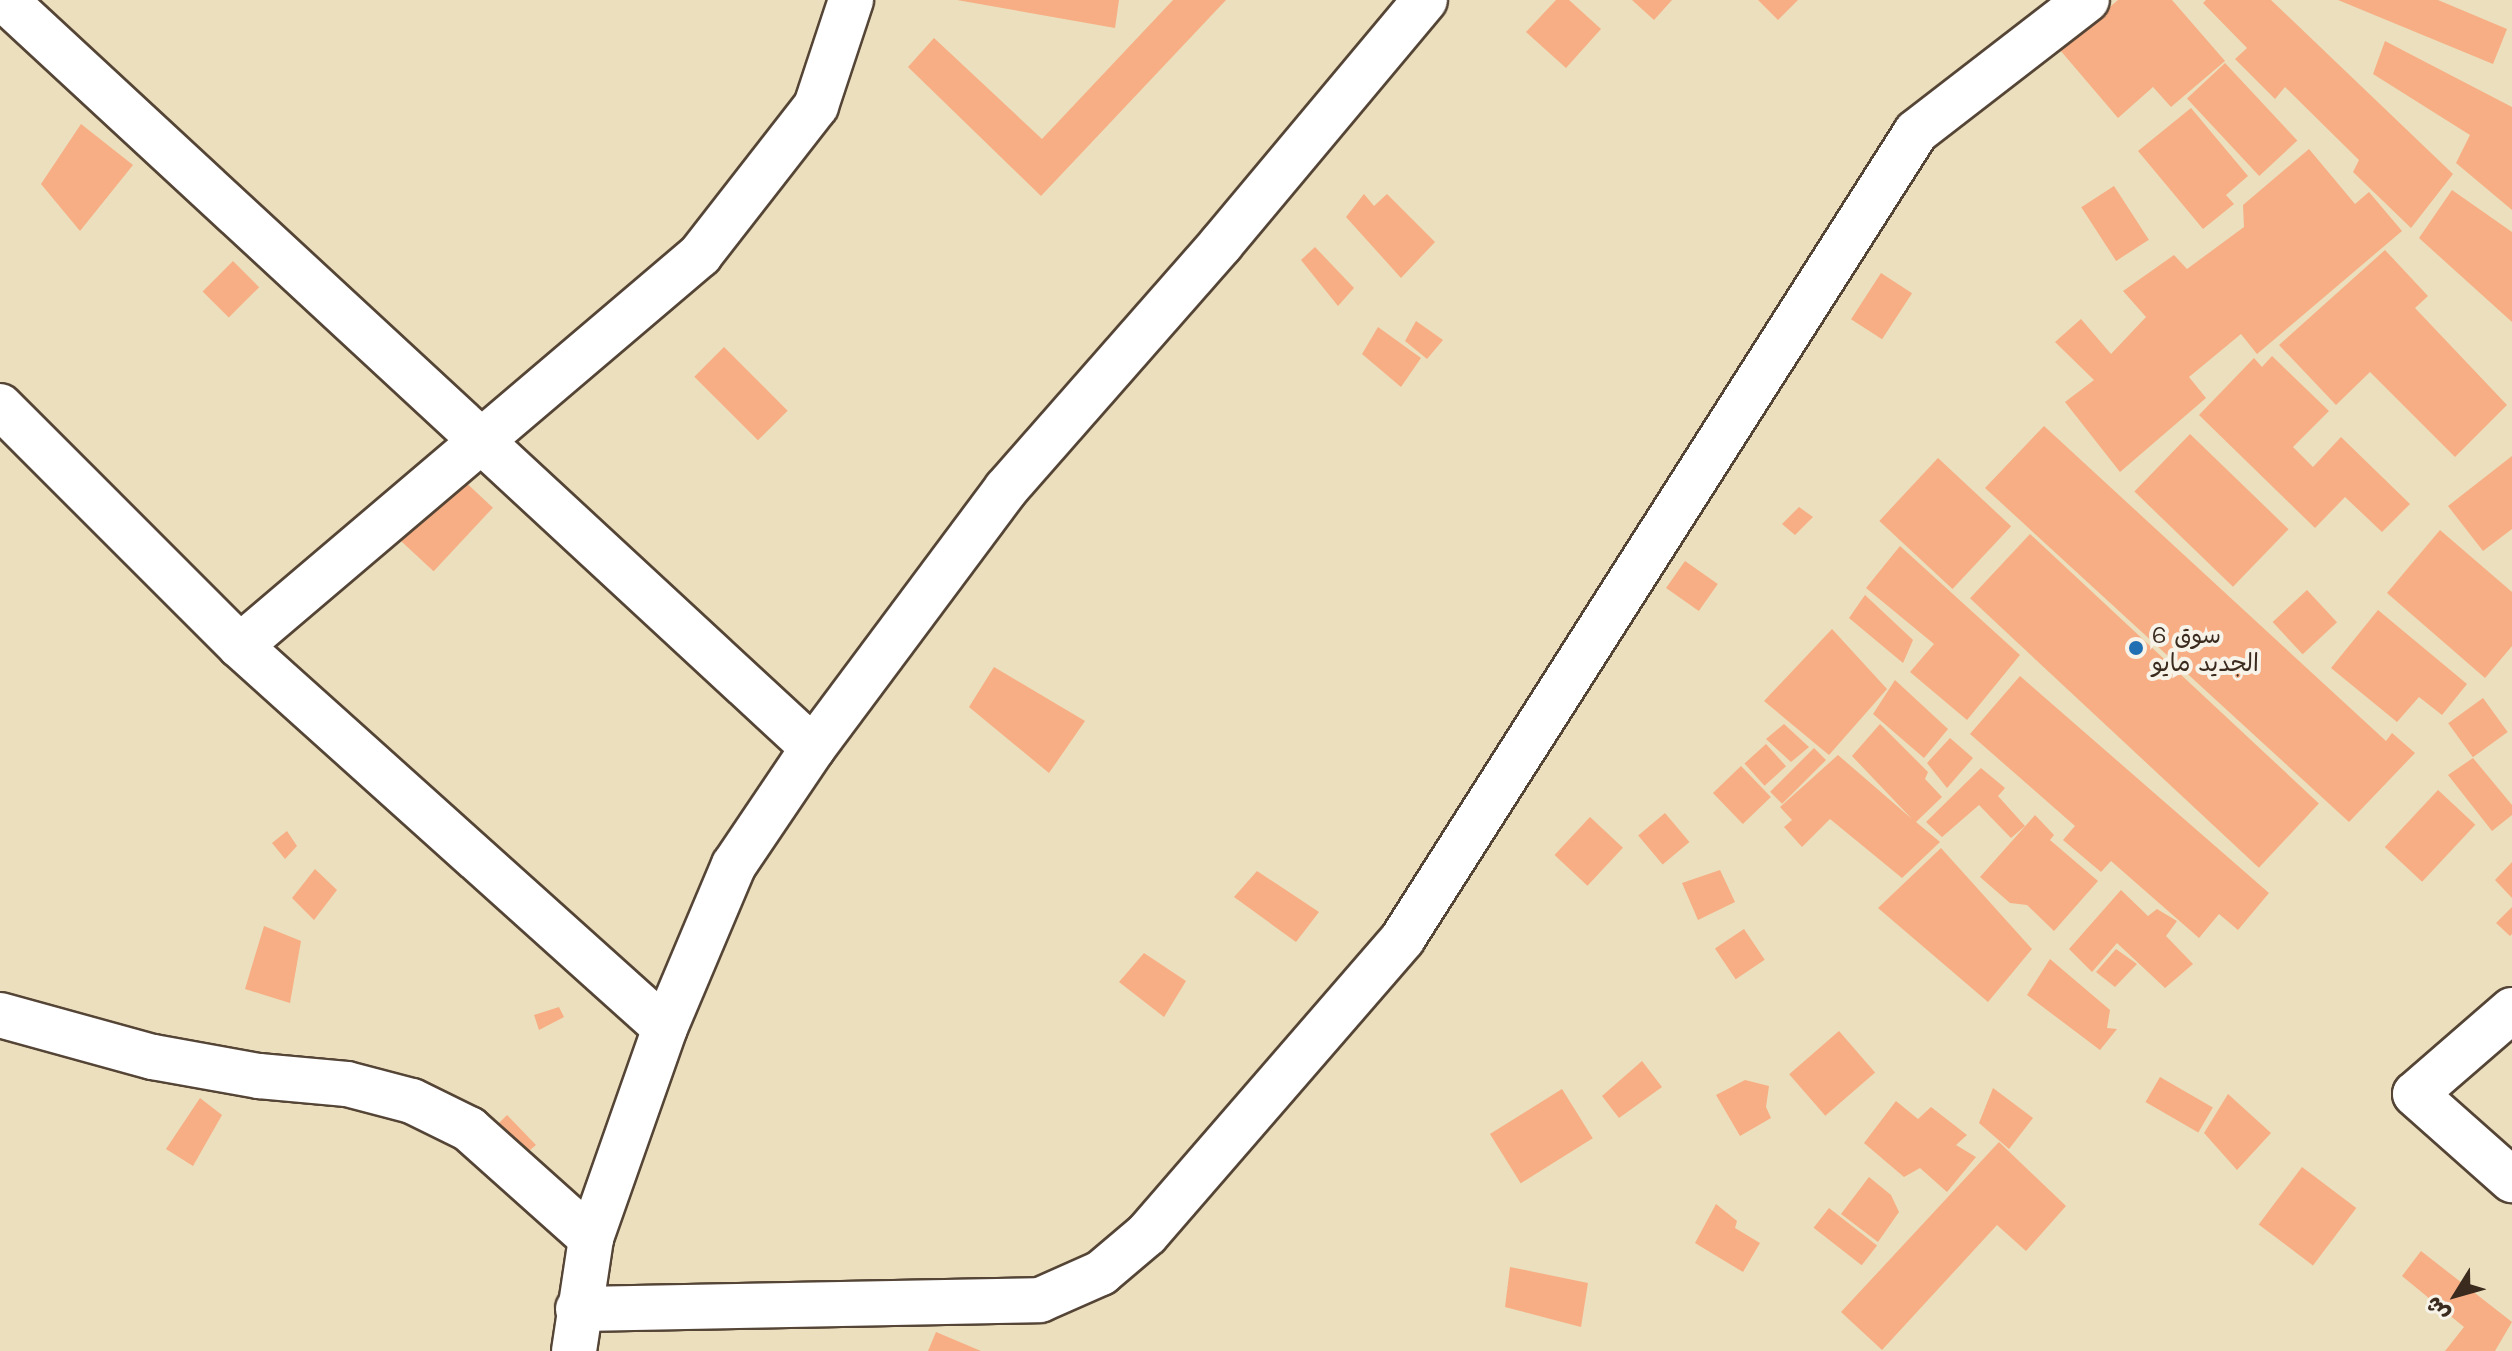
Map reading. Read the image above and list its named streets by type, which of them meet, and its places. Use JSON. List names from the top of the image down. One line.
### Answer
{"places":["سوق 6 الجديد مايو"],"north":"bottom left"}
